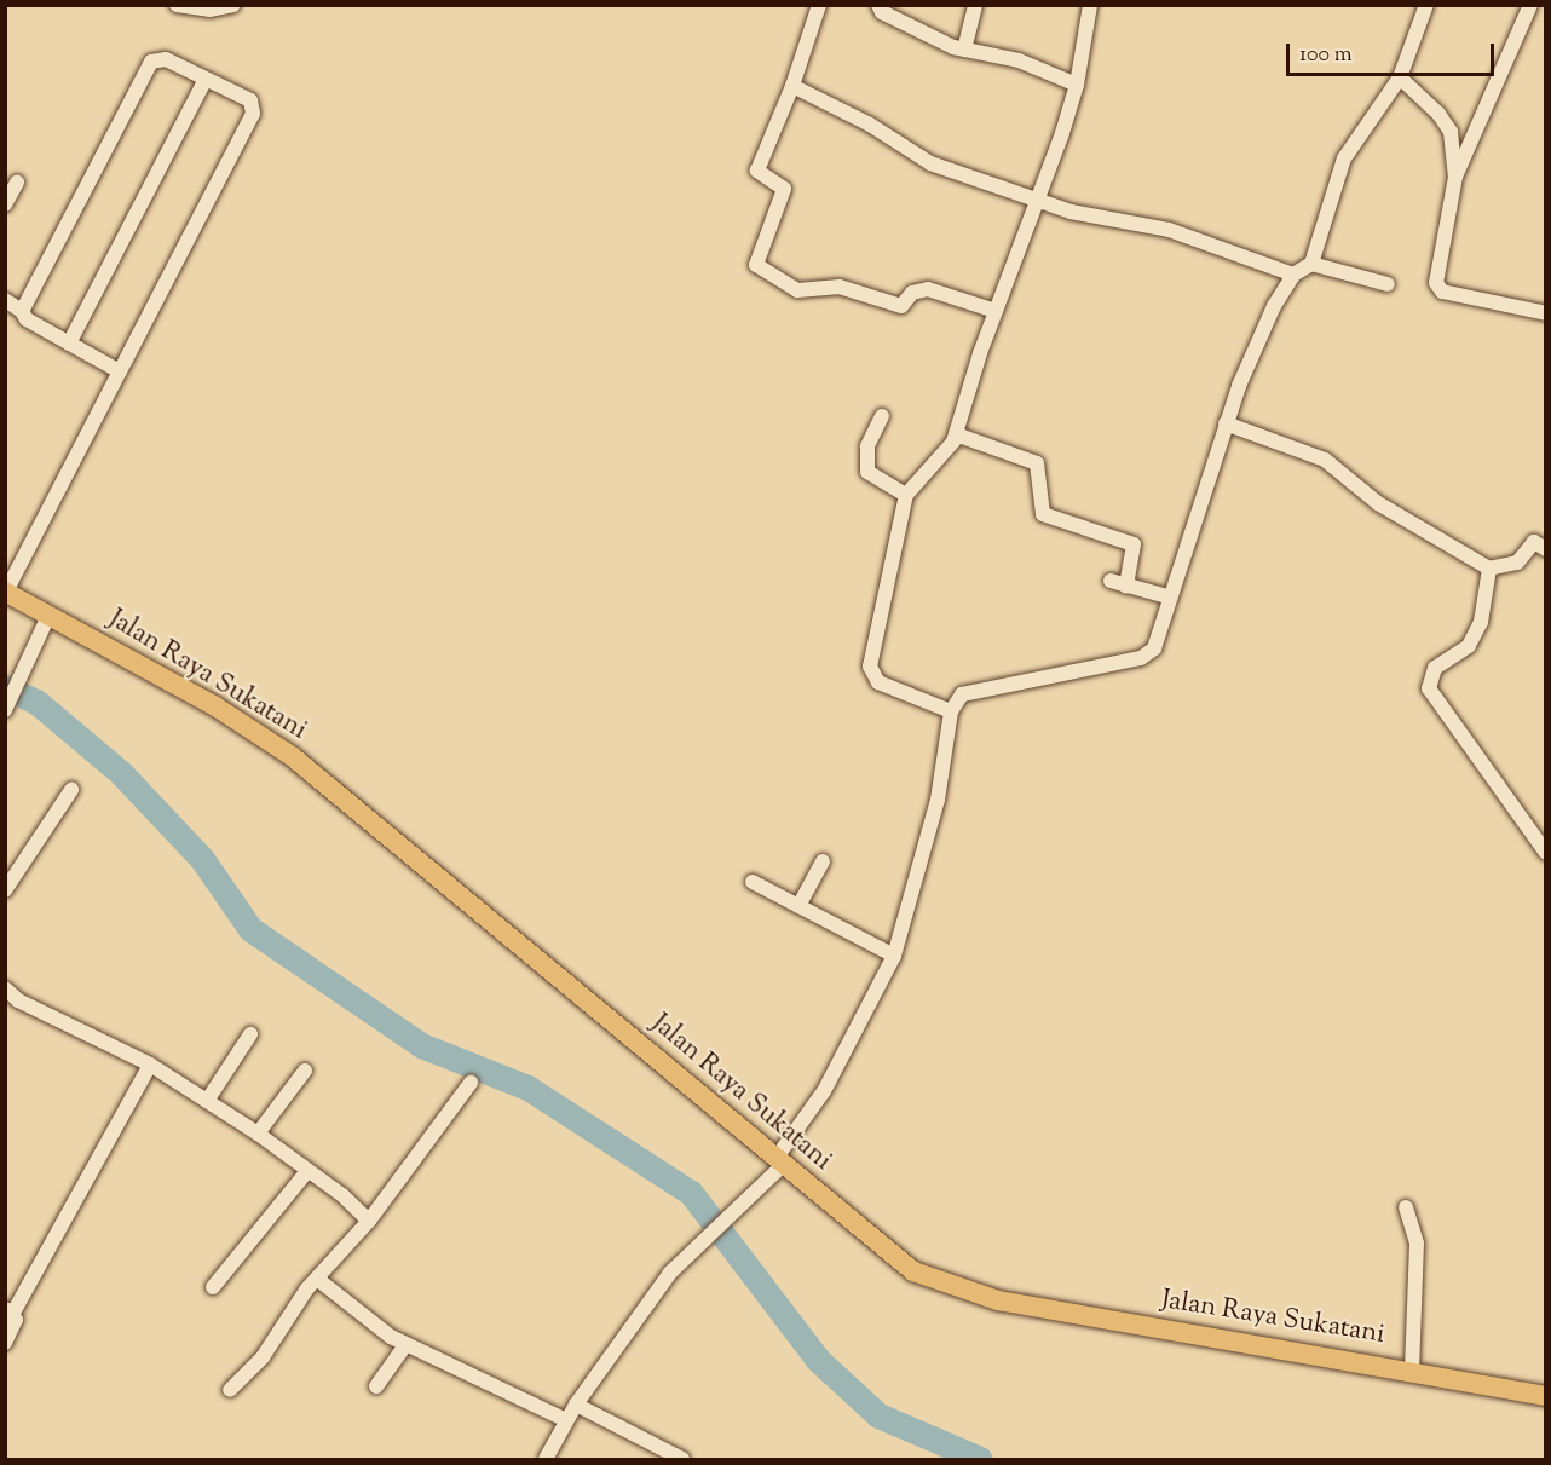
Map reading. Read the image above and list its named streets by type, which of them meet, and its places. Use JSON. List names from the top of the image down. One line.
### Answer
{"streets":{"main road":["Jalan Raya Sukatani"]},"scale_bar":"100 m"}
